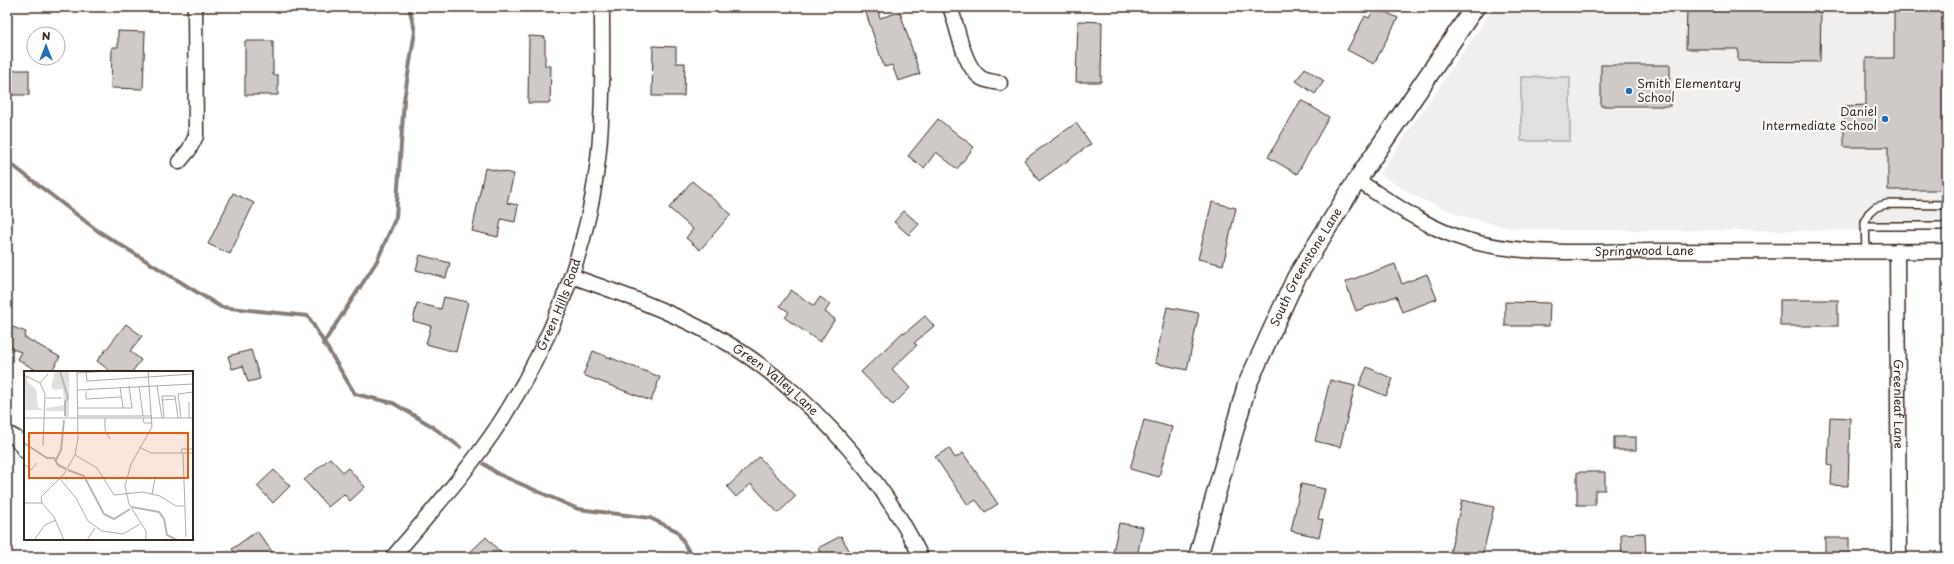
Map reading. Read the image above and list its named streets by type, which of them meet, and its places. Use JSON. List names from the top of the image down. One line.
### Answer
{"streets":{"street":["Springwood Lane","South Greenstone Lane","Green Hills Road","Green Valley Lane","Greenleaf Lane"]},"crossings":[["Springwood Lane","South Greenstone Lane"],["Springwood Lane","Greenleaf Lane"],["Green Hills Road","Green Valley Lane"]],"places":["Smith Elementary School","Daniel Intermediate School"],"north":"top"}
